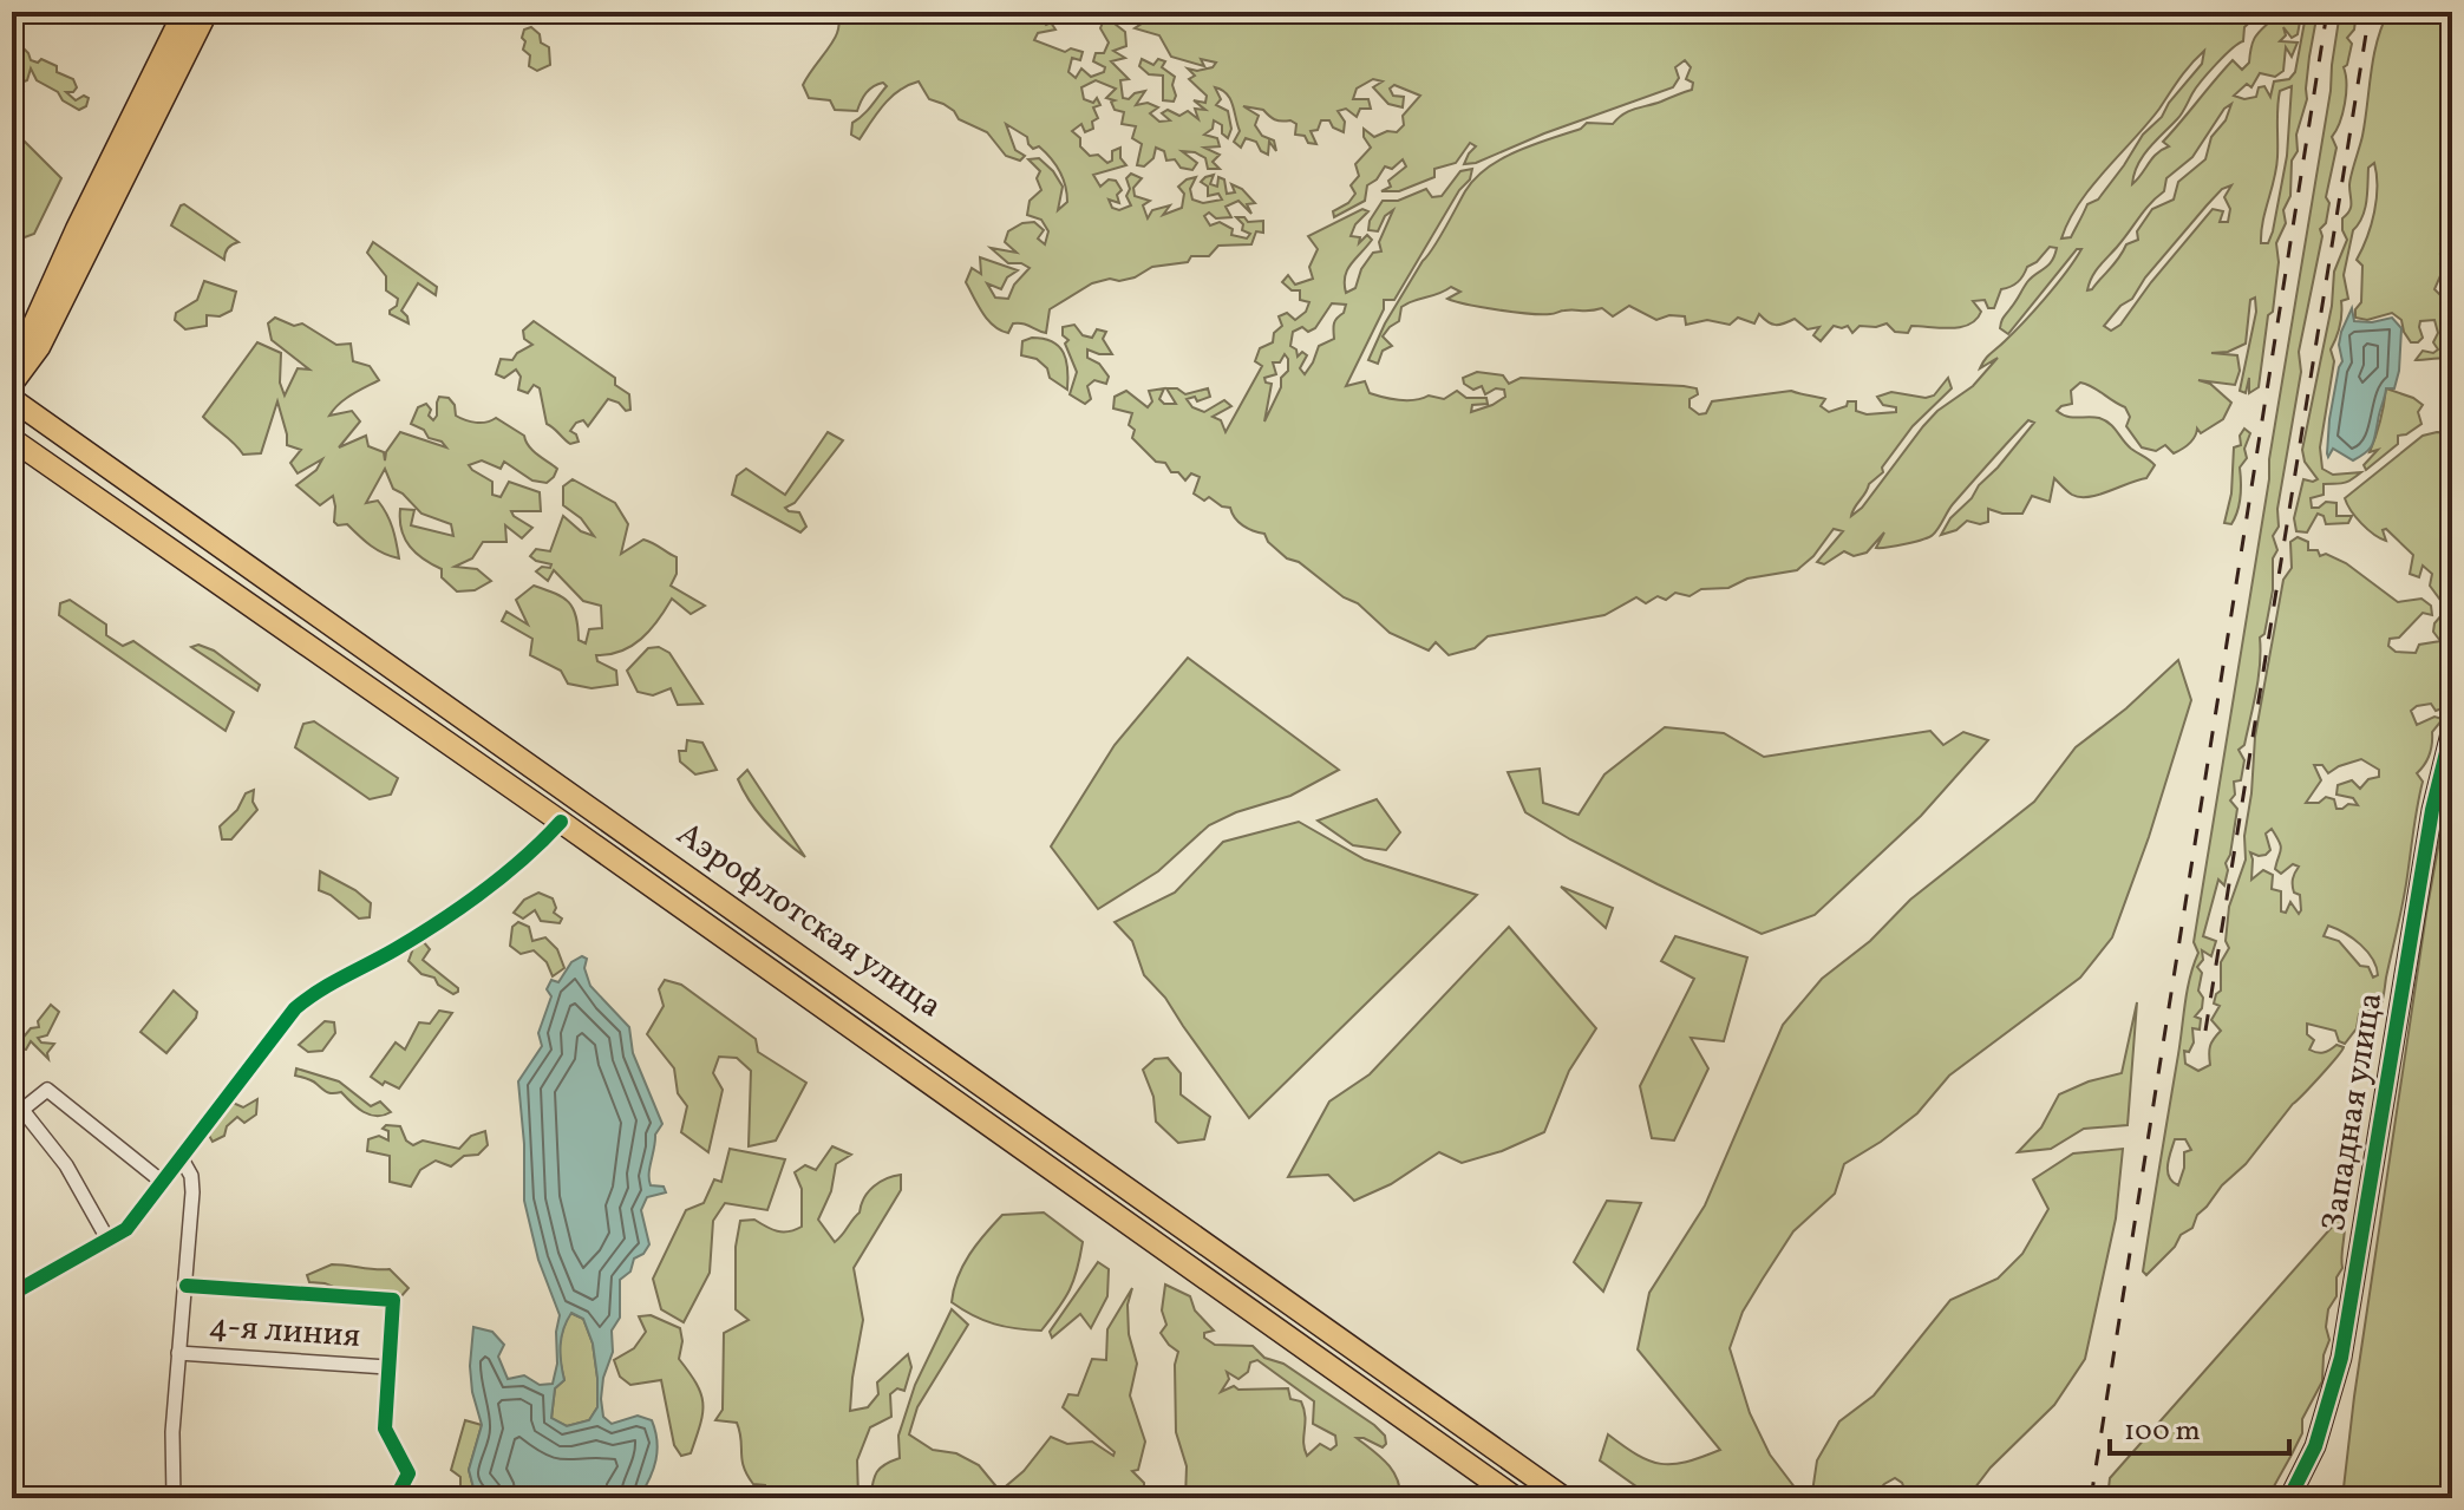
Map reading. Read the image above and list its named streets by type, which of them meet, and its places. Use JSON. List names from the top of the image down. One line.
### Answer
{"streets":{"main road":["Аэрофлотская улица"],"street":["Западная улица","4-я линия"]},"scale_bar":"100 m"}
